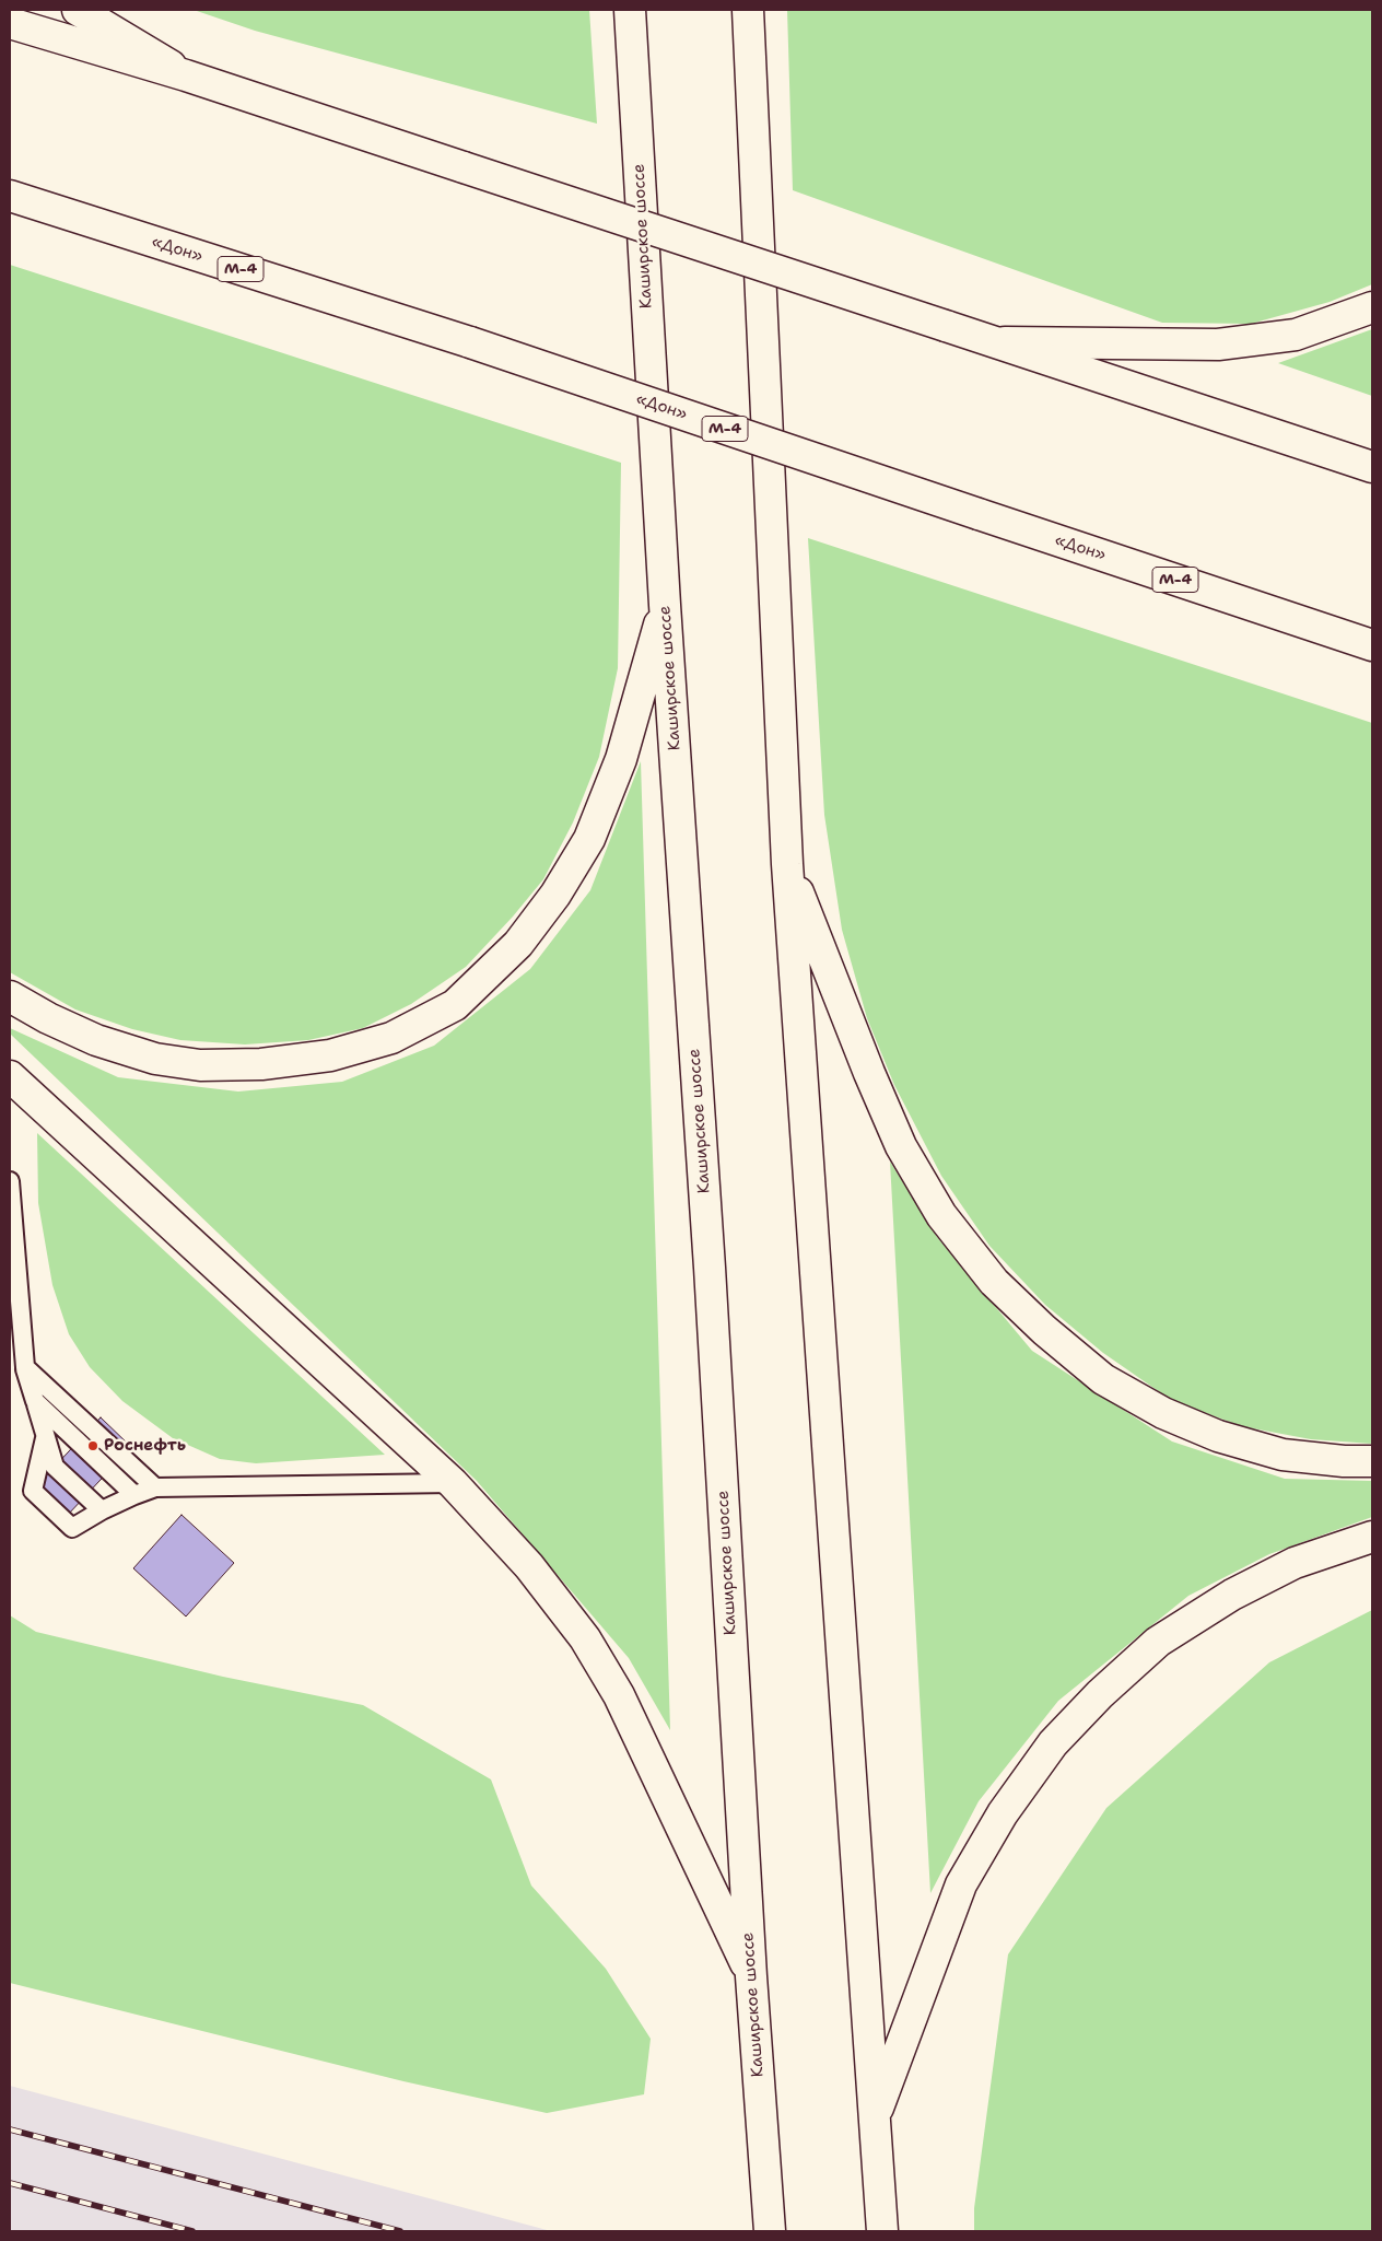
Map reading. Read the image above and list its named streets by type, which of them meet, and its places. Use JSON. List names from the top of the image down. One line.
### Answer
{"streets":{"main road":["Каширское шоссе","«Дон»","М-4"]},"places":["Роснефть"]}
